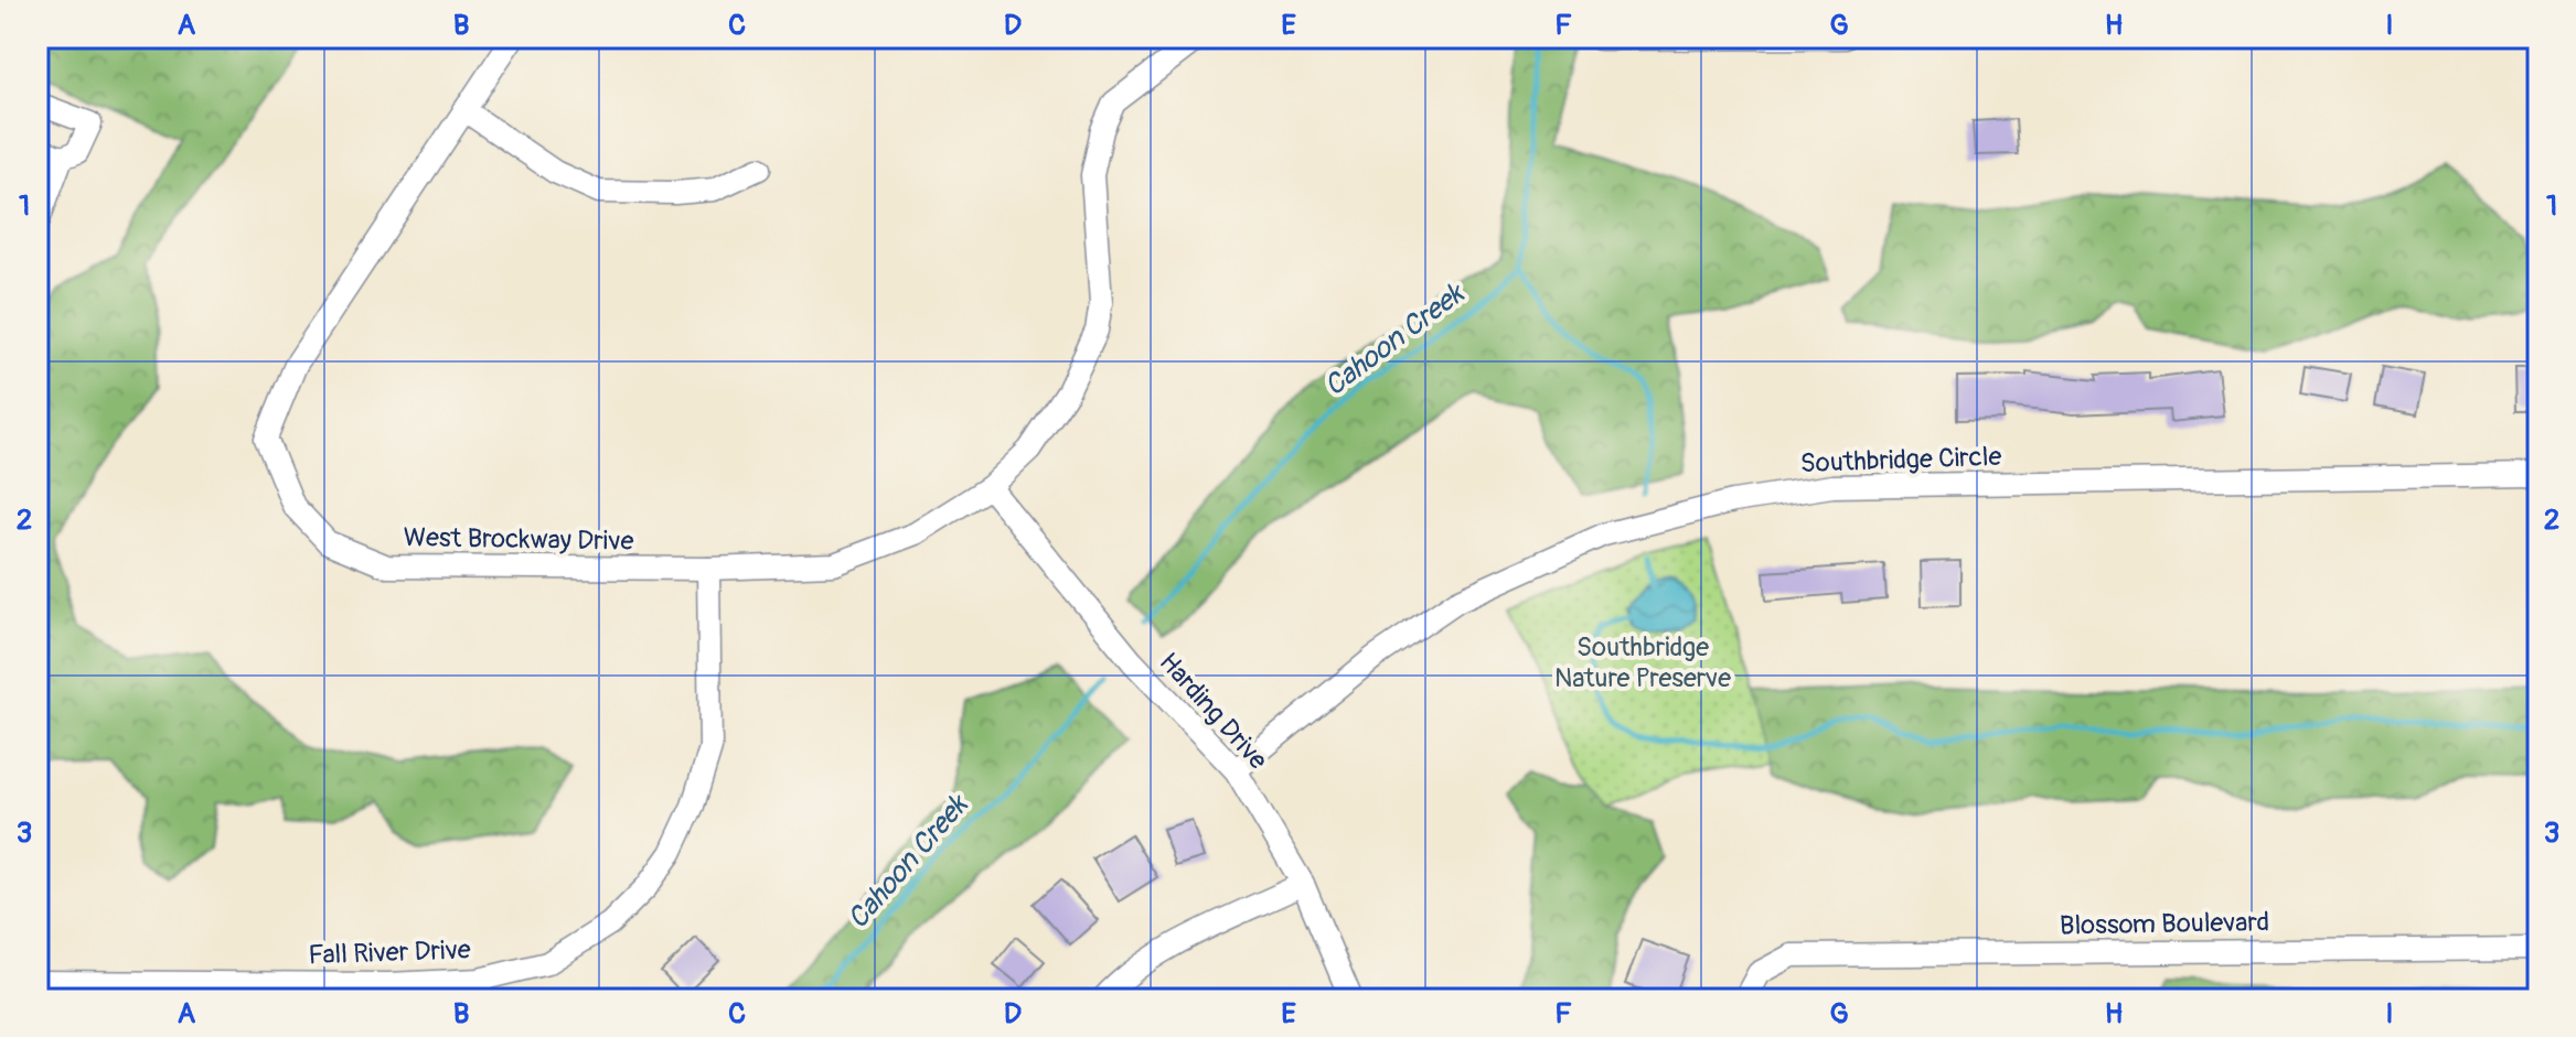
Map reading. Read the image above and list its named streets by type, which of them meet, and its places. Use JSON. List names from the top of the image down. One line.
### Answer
{"streets":{"street":["Southbridge Circle","West Brockway Drive","Harding Drive","Blossom Boulevard","Fall River Drive"]},"crossings":[["Southbridge Circle","Harding Drive"],["West Brockway Drive","Harding Drive"],["West Brockway Drive","Fall River Drive"]],"water":["Cahoon Creek"],"parks":["Southbridge Nature Preserve"],"grid":{"columns":["A","B","C","D","E","F","G","H","I"],"rows":["1","2","3"]}}
